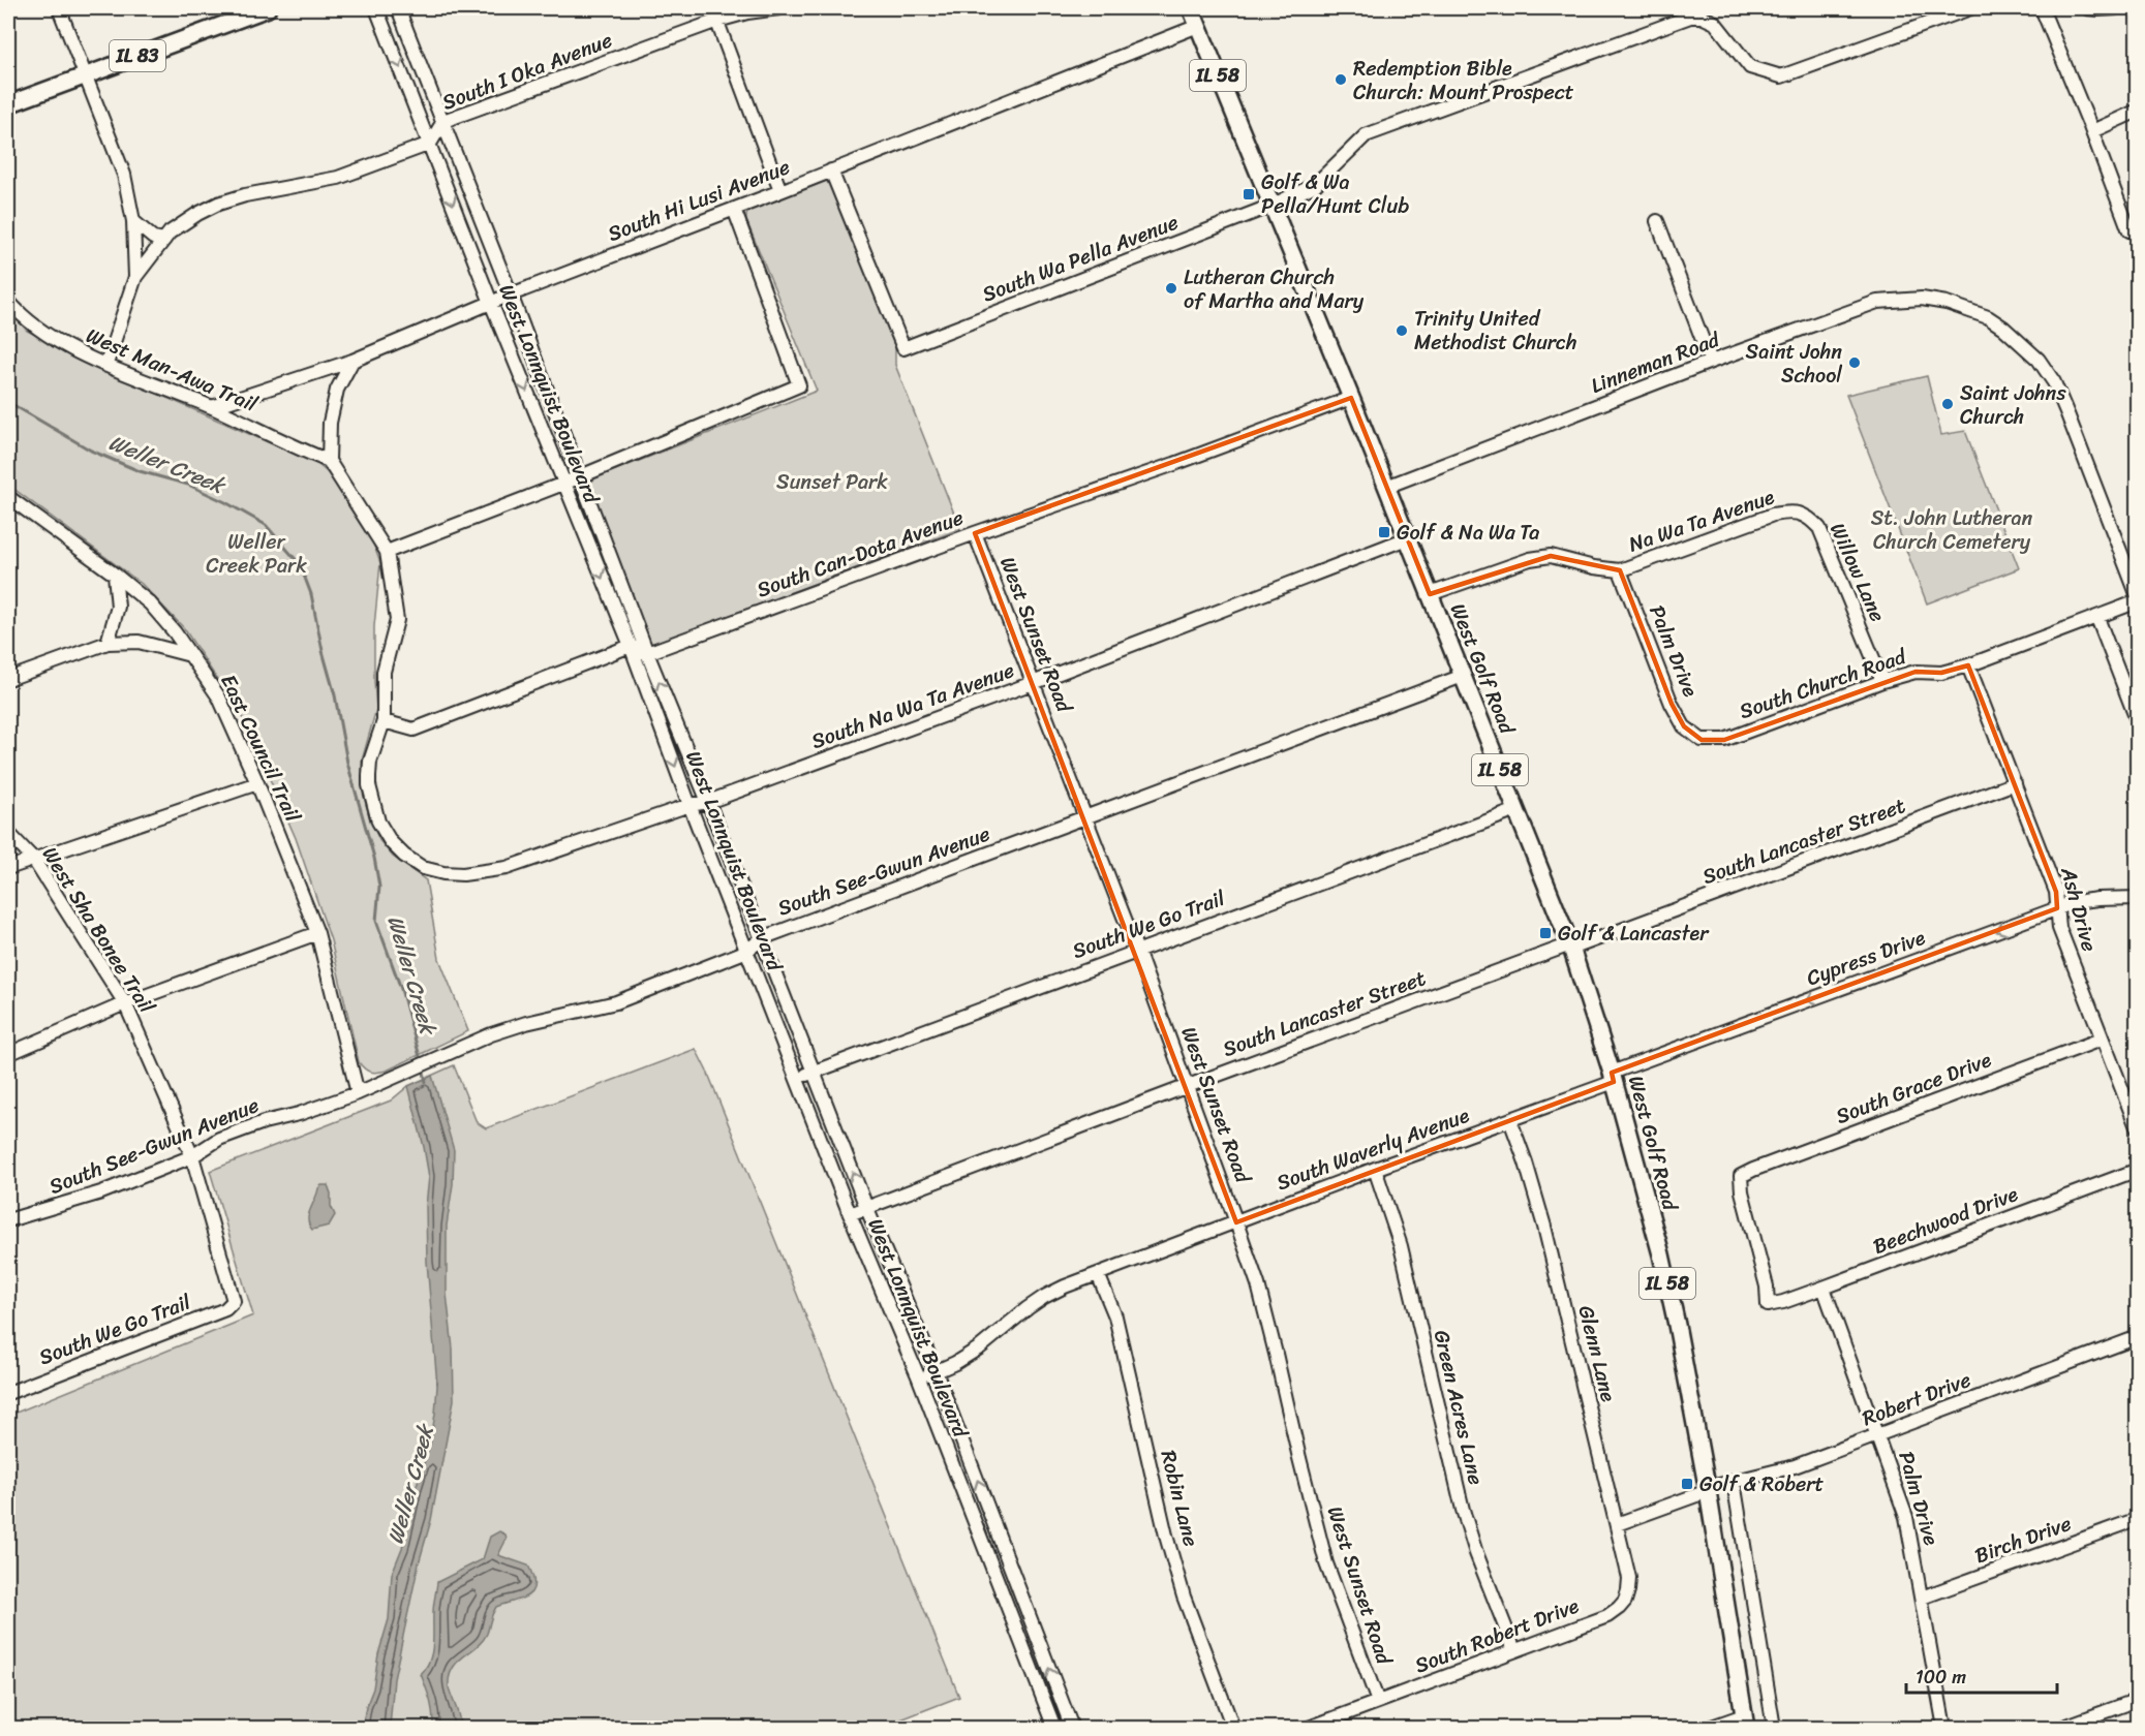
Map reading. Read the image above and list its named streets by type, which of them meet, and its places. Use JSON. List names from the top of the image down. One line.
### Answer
{"streets":{"main road":["IL 83","IL 58","West Golf Road"],"street":["South I Oka Avenue","South Hi Lusi Avenue","South Wa Pella Avenue","Linneman Road","West Man-Awa Trail","West Lonnquist Boulevard","Na Wa Ta Avenue","South Can-Dota Avenue","Willow Lane","West Sunset Road","Palm Drive","South Church Road","South Na Wa Ta Avenue","East Council Trail","South Lancaster Street","South See-Gwun Avenue","Ash Drive","South We Go Trail","West Sha Bonee Trail","Cypress Drive","South Grace Drive","South Waverly Avenue","Beechwood Drive","Glenn Lane","Robert Drive","Green Acres Lane","Robin Lane","Birch Drive","South Robert Drive"]},"crossings":[["South I Oka Avenue","West Lonnquist Boulevard"],["South Hi Lusi Avenue","South Wa Pella Avenue"],["South Hi Lusi Avenue","West Man-Awa Trail"],["South Hi Lusi Avenue","West Lonnquist Boulevard"],["South Hi Lusi Avenue","West Golf Road"],["South Wa Pella Avenue","West Golf Road"],["Linneman Road","West Golf Road"],["West Lonnquist Boulevard","South Can-Dota Avenue"],["West Lonnquist Boulevard","South Na Wa Ta Avenue"],["West Lonnquist Boulevard","South Lancaster Street"],["West Lonnquist Boulevard","South See-Gwun Avenue"],["West Lonnquist Boulevard","South We Go Trail"],["West Lonnquist Boulevard","South Waverly Avenue"],["Na Wa Ta Avenue","Willow Lane"],["Na Wa Ta Avenue","Palm Drive"],["Na Wa Ta Avenue","West Golf Road"],["South Can-Dota Avenue","West Sunset Road"],["South Can-Dota Avenue","West Golf Road"],["Willow Lane","South Church Road"],["West Sunset Road","South Na Wa Ta Avenue"],["West Sunset Road","South Lancaster Street"],["West Sunset Road","South See-Gwun Avenue"],["West Sunset Road","South We Go Trail"],["West Sunset Road","South Waverly Avenue"],["West Sunset Road","South Robert Drive"],["Palm Drive","South Church Road"],["Palm Drive","Beechwood Drive"],["Palm Drive","Robert Drive"],["Palm Drive","Birch Drive"],["West Golf Road","South Na Wa Ta Avenue"],["West Golf Road","South Lancaster Street"],["West Golf Road","South See-Gwun Avenue"],["West Golf Road","South We Go Trail"],["West Golf Road","Cypress Drive"],["West Golf Road","South Waverly Avenue"],["West Golf Road","Robert Drive"],["South Church Road","Ash Drive"],["East Council Trail","South See-Gwun Avenue"],["South Lancaster Street","Ash Drive"],["South See-Gwun Avenue","West Sha Bonee Trail"],["Ash Drive","Cypress Drive"],["Ash Drive","South Grace Drive"],["South We Go Trail","West Sha Bonee Trail"],["Cypress Drive","South Waverly Avenue"],["South Grace Drive","Beechwood Drive"],["South Waverly Avenue","Glenn Lane"],["South Waverly Avenue","Green Acres Lane"],["South Waverly Avenue","Robin Lane"],["Glenn Lane","Robert Drive"],["Glenn Lane","South Robert Drive"],["Green Acres Lane","South Robert Drive"]],"one_way":["Cypress Drive"],"water":["Weller Creek"],"parks":["Sunset Park","St. John Lutheran Church Cemetery","Weller Creek Park"],"places":{"other":["Redemption Bible Church: Mount Prospect","Lutheran Church of Martha and Mary","Trinity United Methodist Church","Saint John School","Saint Johns Church"],"transit":["Golf & Wa Pella/Hunt Club","Golf & Na Wa Ta","Golf & Lancaster","Golf & Robert"]},"scale_bar":"100 m"}
